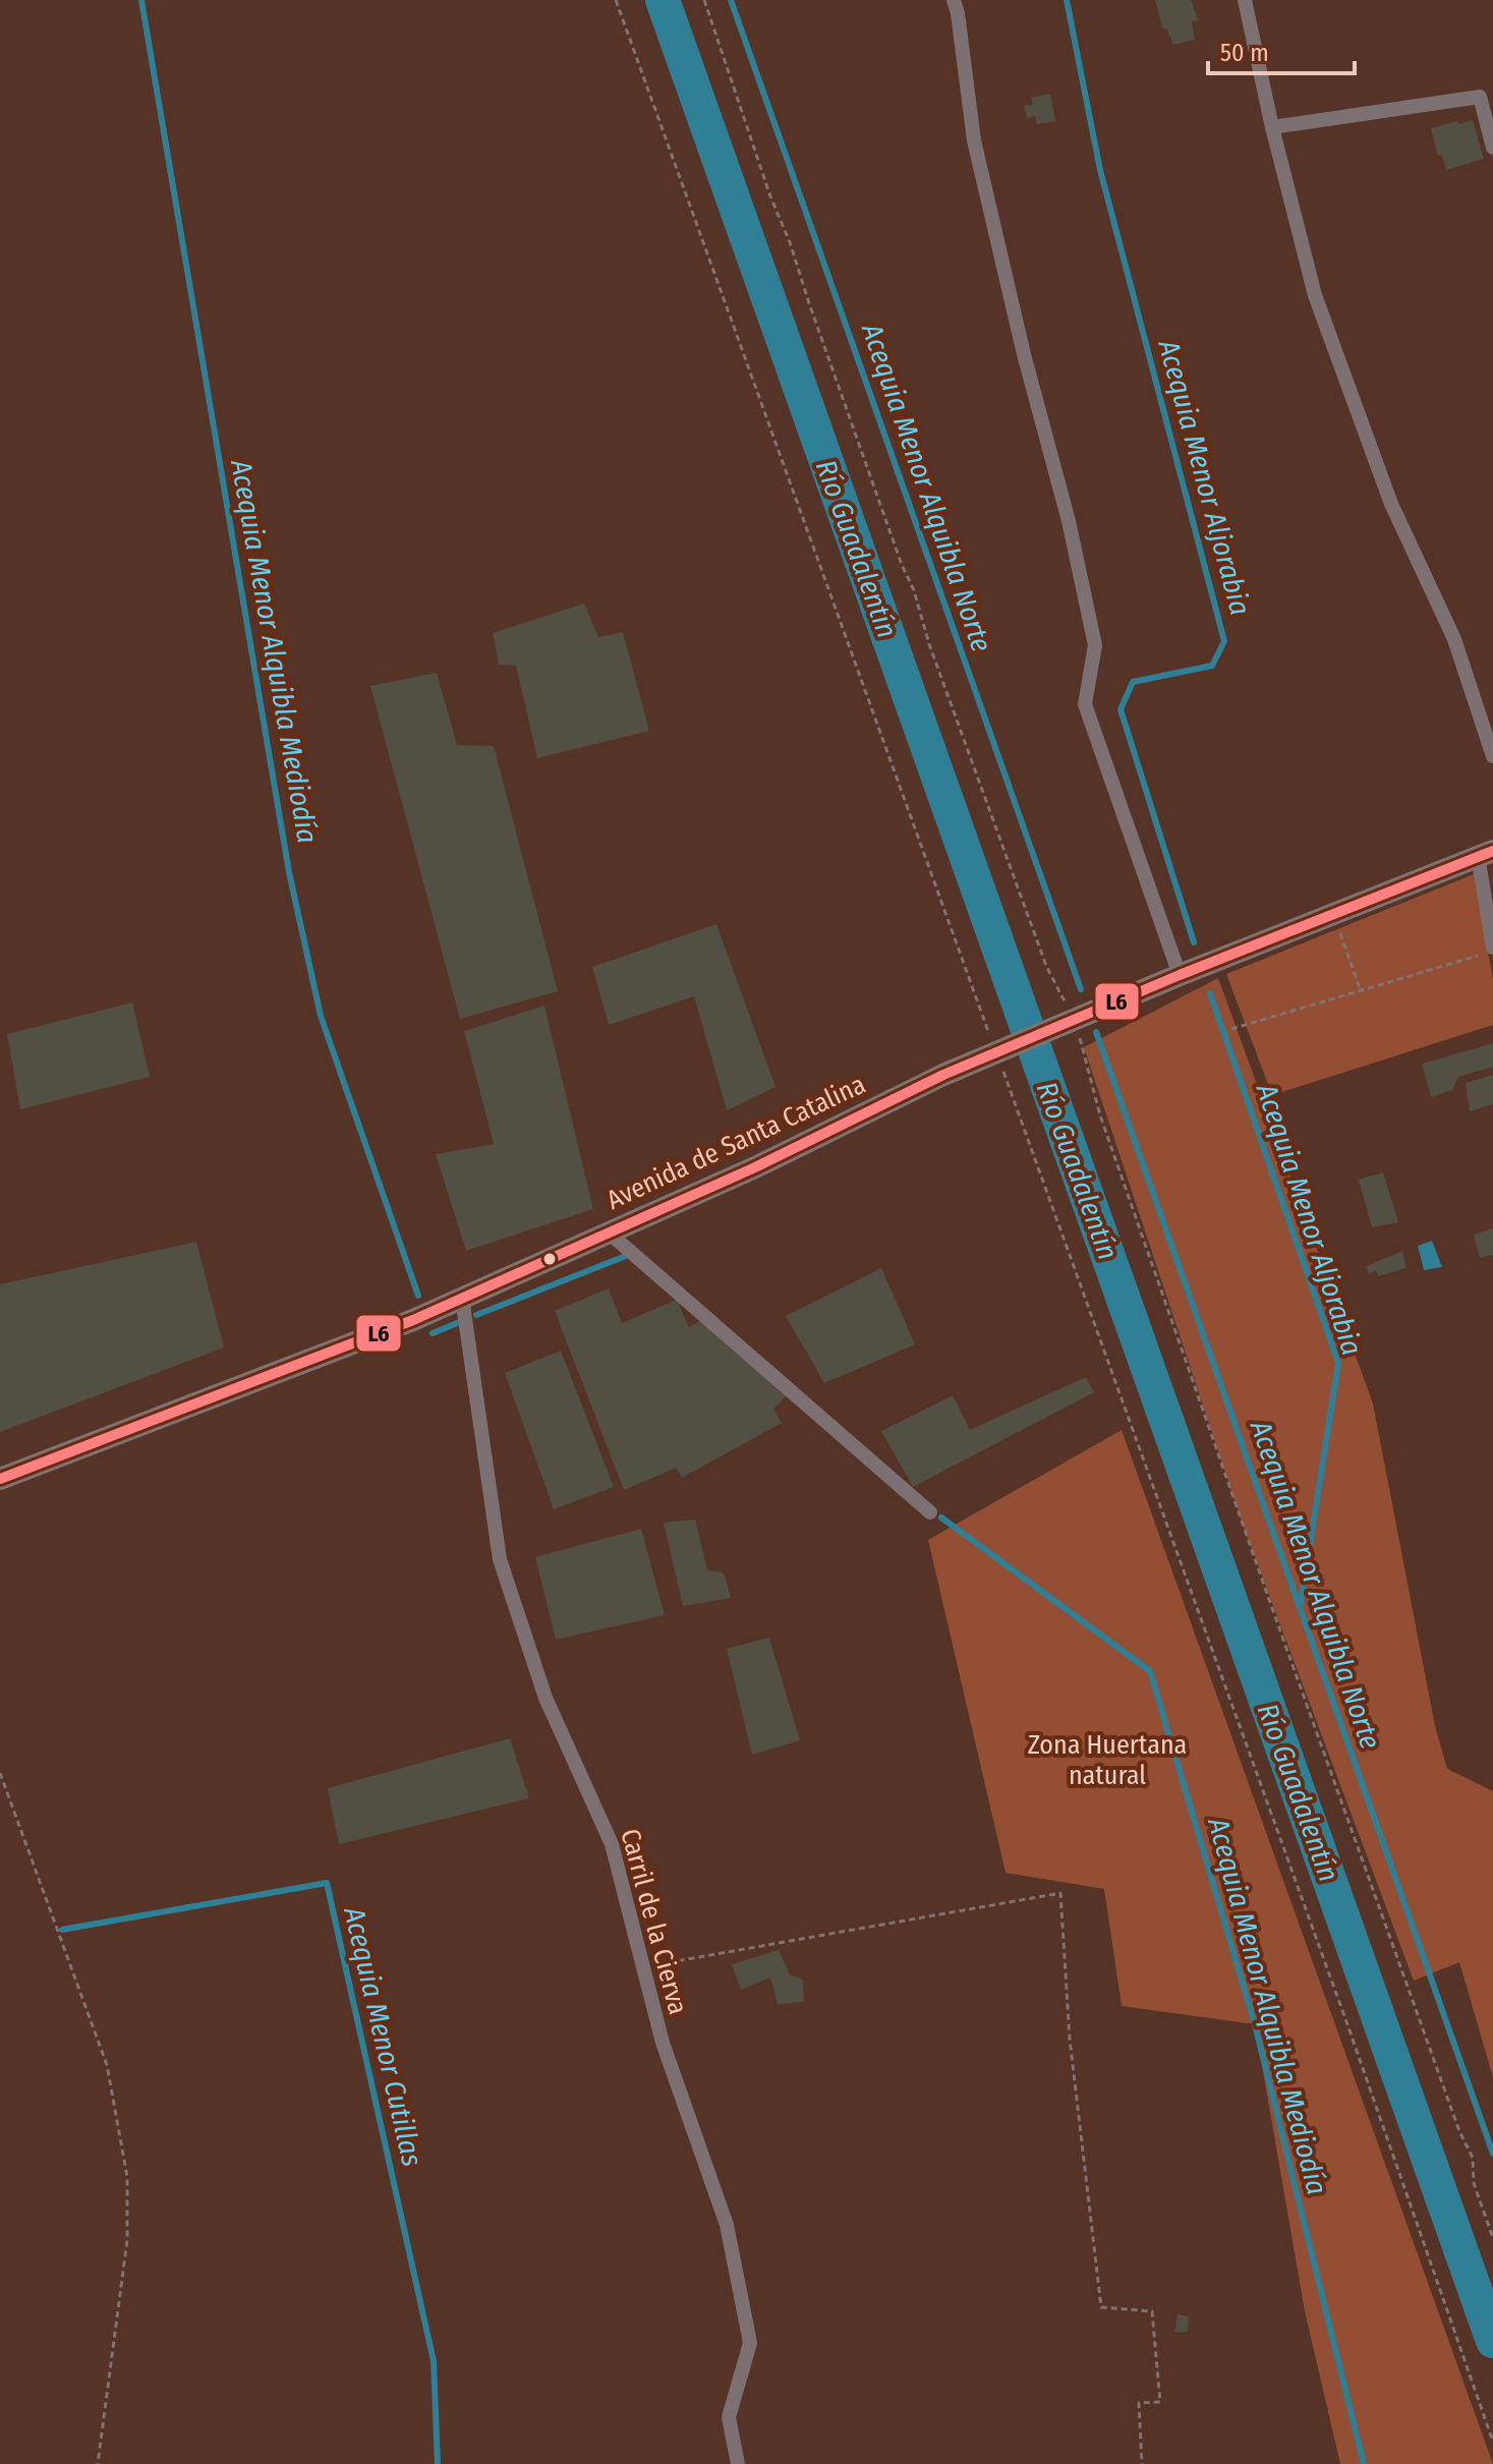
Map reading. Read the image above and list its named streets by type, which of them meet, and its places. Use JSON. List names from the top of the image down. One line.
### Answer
{"streets":{"main road":["Avenida de Santa Catalina"],"street":["Carril de la Cierva"]},"crossings":[["Avenida de Santa Catalina","Carril de la Cierva"]],"water":["Acequia Menor Aljorabia","Acequia Menor Alquibla Norte","Río Guadalentín","Acequia Menor Alquibla Mediodía","Acequia Menor Cutillas"],"parks":["Zona Huertana natural"],"lines":["transit line L6"],"scale_bar":"50 m"}
